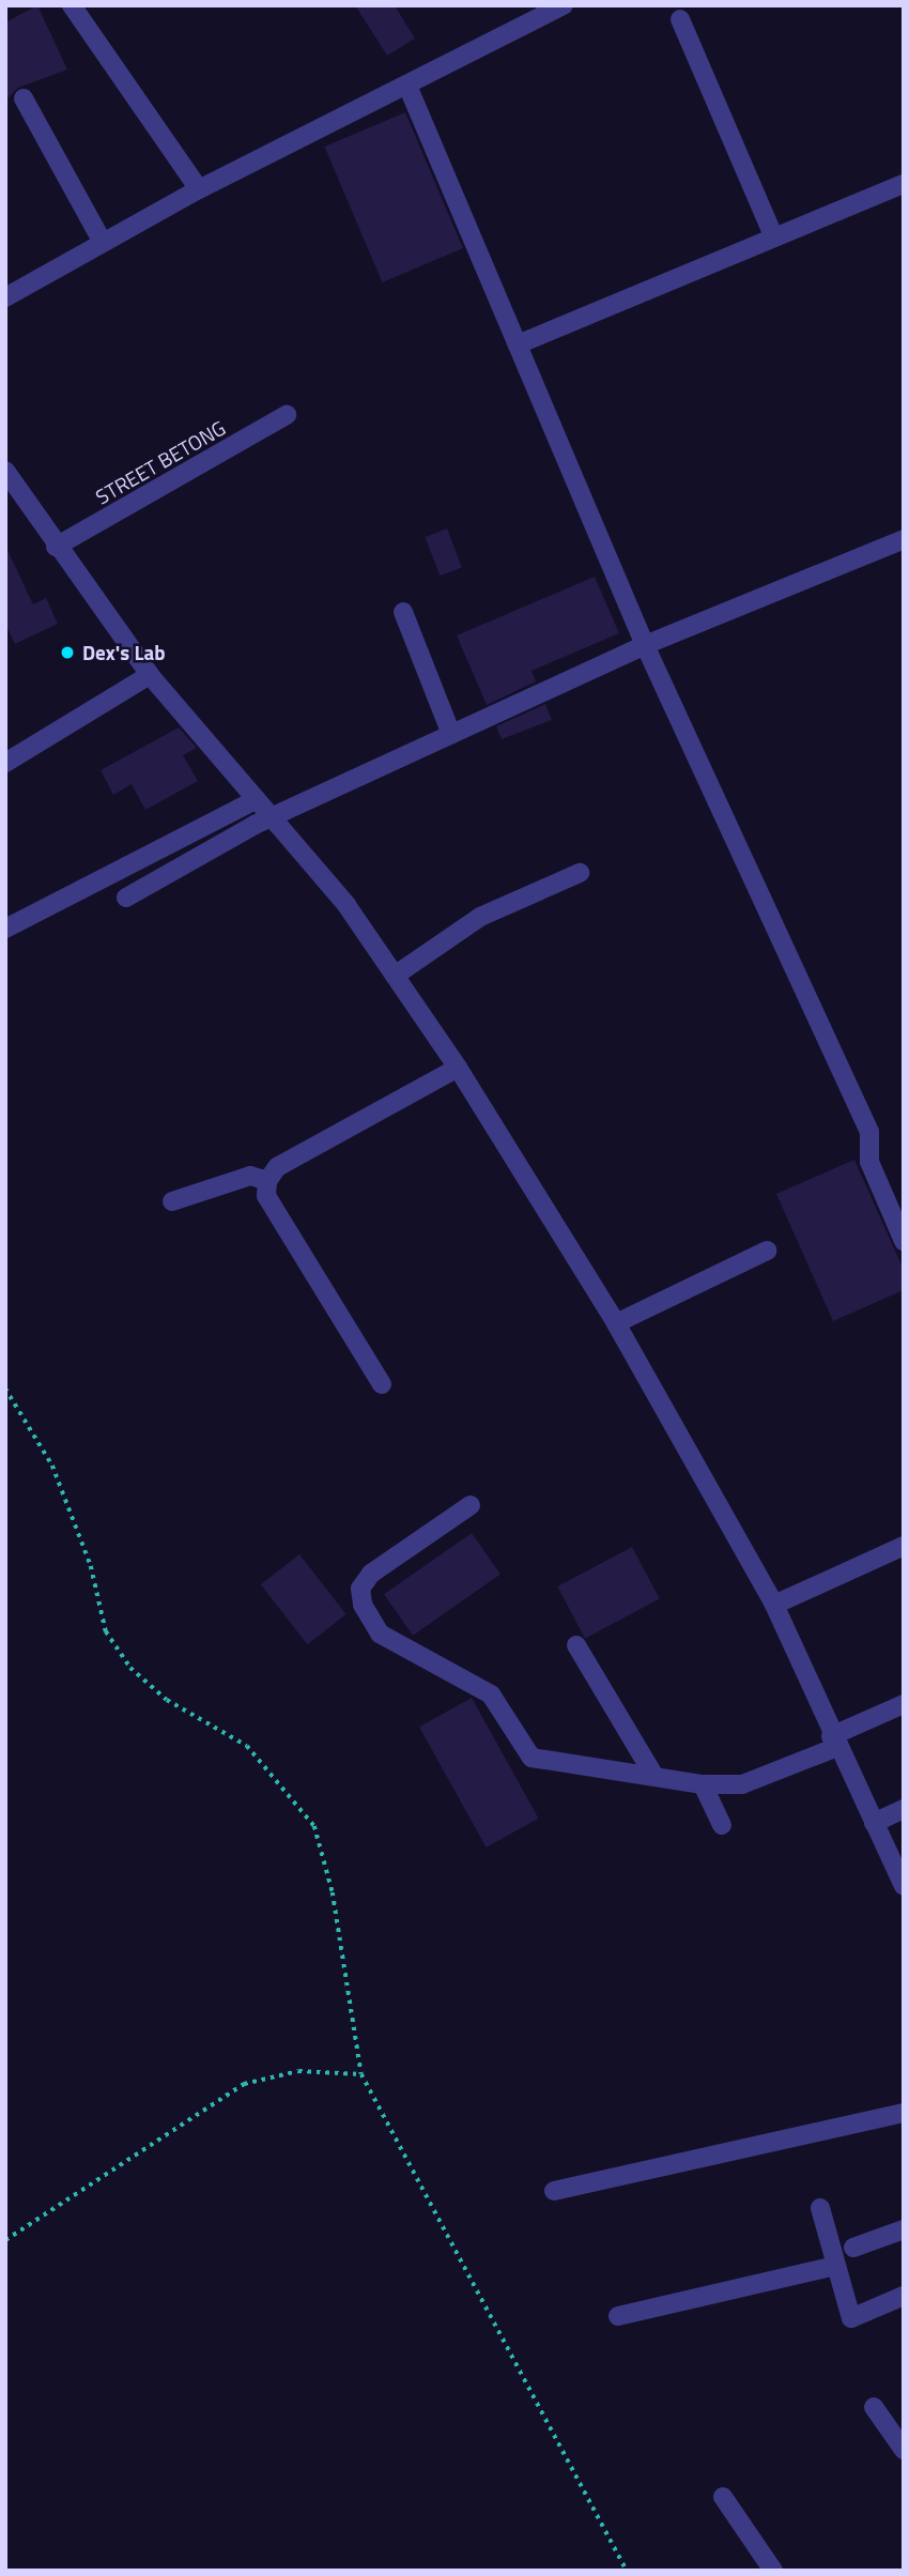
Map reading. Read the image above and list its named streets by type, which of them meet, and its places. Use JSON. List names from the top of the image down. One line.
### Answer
{"streets":{"street":["STREET BETONG"]},"places":["Dex's Lab"]}
